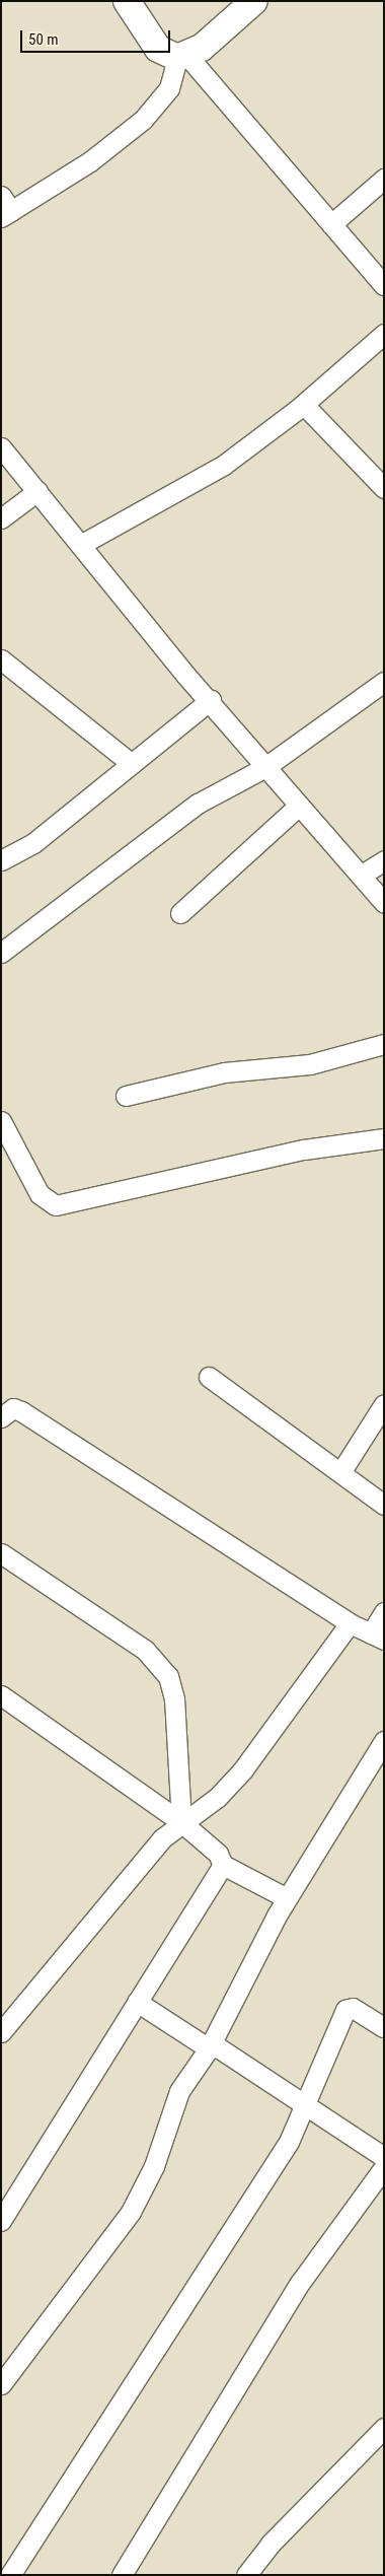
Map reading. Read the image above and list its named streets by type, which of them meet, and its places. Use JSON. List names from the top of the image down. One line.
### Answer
{"scale_bar":"50 m"}
